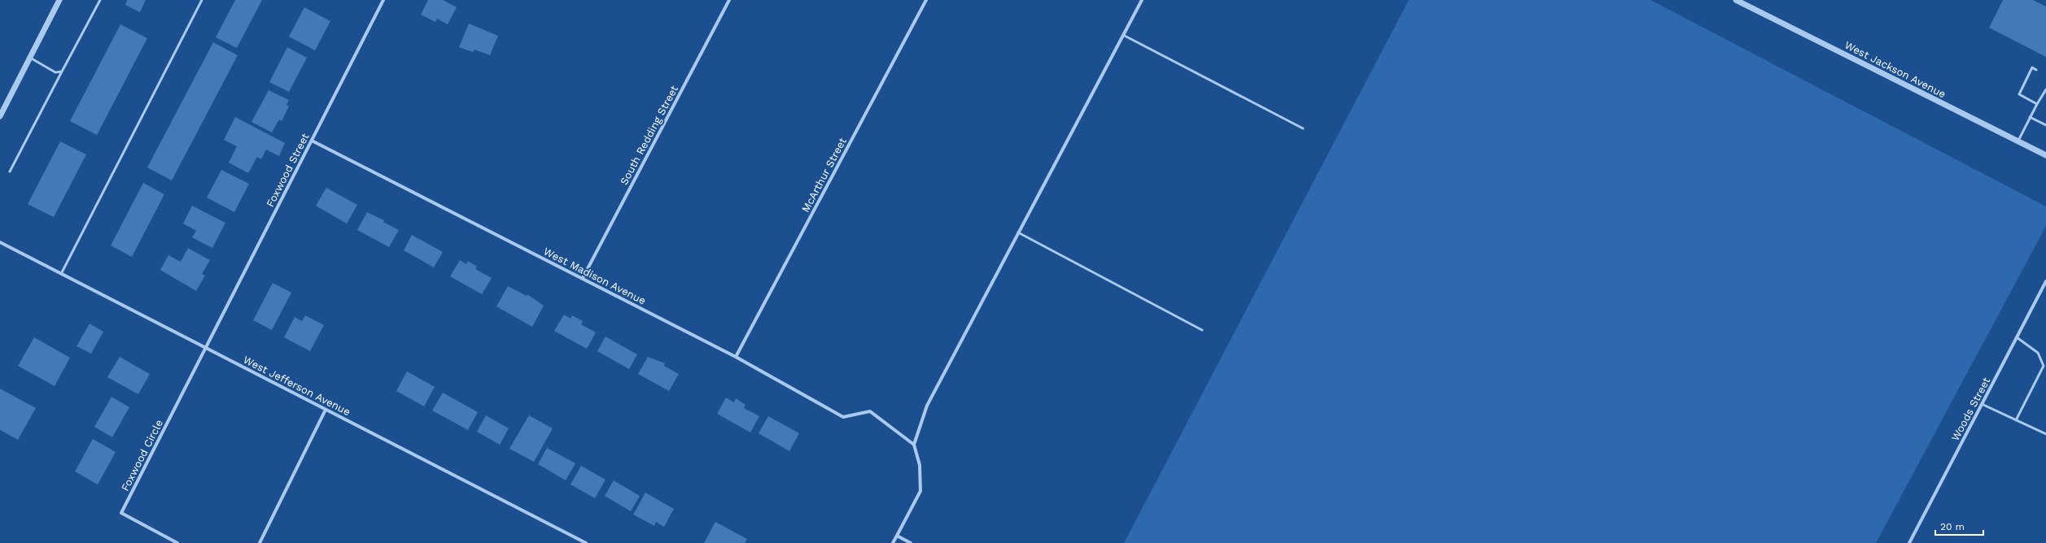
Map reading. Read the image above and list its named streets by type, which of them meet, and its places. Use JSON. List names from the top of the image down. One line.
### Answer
{"streets":{"street":["West Jackson Avenue","South Redding Street","Foxwood Street","McArthur Street","West Madison Avenue","West Jefferson Avenue","Woods Street","Foxwood Circle"]},"crossings":[["South Redding Street","West Madison Avenue"],["Foxwood Street","West Madison Avenue"],["Foxwood Street","West Jefferson Avenue"],["Foxwood Street","Foxwood Circle"],["McArthur Street","West Madison Avenue"],["West Jefferson Avenue","Foxwood Circle"]],"scale_bar":"20 m"}
